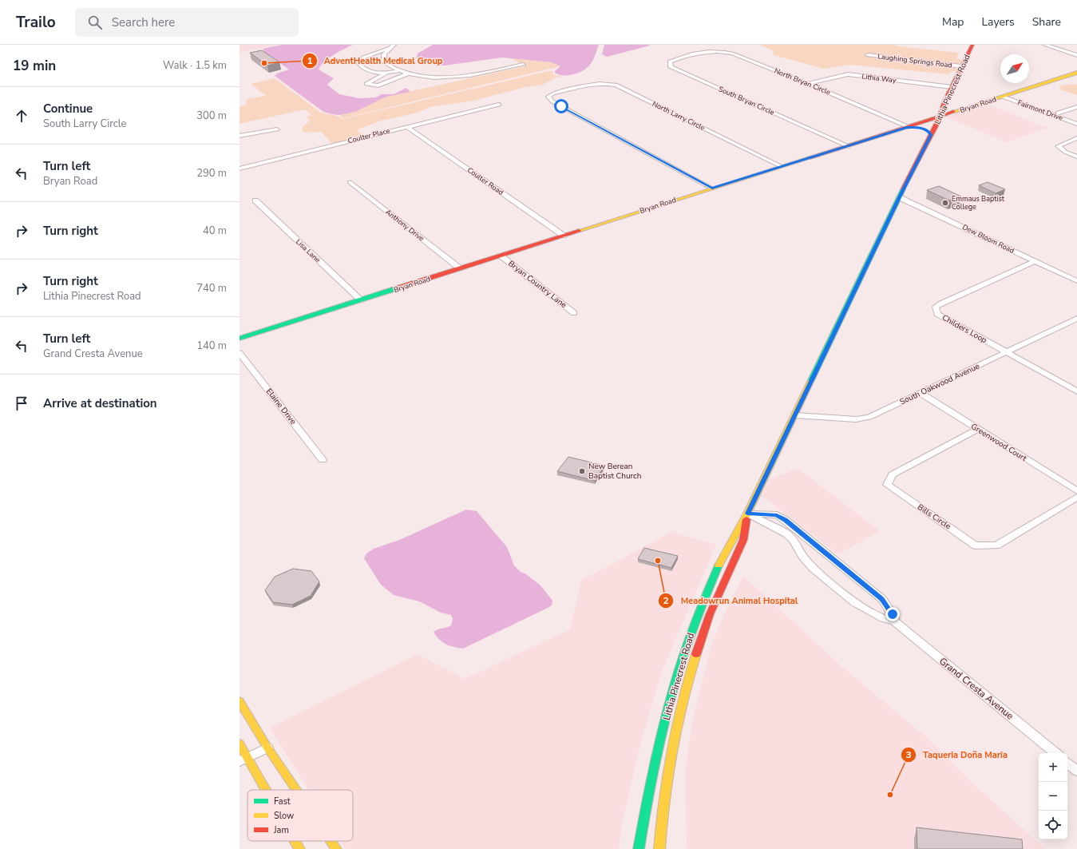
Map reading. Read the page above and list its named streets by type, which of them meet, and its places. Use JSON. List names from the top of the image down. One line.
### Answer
{"streets":{"main road":["Lithia Pinecrest Road","Bryan Road"],"street":["Laughing Springs Road","Lithia Way","North Bryan Circle","South Bryan Circle","Fairmont Drive","North Larry Circle","Coulter Place","Coulter Road","Anthony Drive","Dew Bloom Road","Lisa Lane","Bryan Country Lane","Childers Loop","South Oakwood Avenue","Elaine Drive","Greenwood Court","Bills Circle","Grand Cresta Avenue"]},"crossings":[["Laughing Springs Road","Lithia Pinecrest Road"],["Lithia Way","North Bryan Circle"],["Lithia Way","Lithia Pinecrest Road"],["North Bryan Circle","South Bryan Circle"],["North Bryan Circle","Bryan Road"],["Lithia Pinecrest Road","Bryan Road"],["Lithia Pinecrest Road","Dew Bloom Road"],["Lithia Pinecrest Road","South Oakwood Avenue"],["Lithia Pinecrest Road","Grand Cresta Avenue"],["South Bryan Circle","Bryan Road"],["Bryan Road","Fairmont Drive"],["Bryan Road","North Larry Circle"],["Bryan Road","Coulter Road"],["Bryan Road","Anthony Drive"],["Bryan Road","Lisa Lane"],["Bryan Road","Bryan Country Lane"],["Coulter Place","Coulter Road"],["Dew Bloom Road","Childers Loop"],["Childers Loop","South Oakwood Avenue"],["South Oakwood Avenue","Greenwood Court"],["Greenwood Court","Bills Circle"]],"places":["AdventHealth Medical Group","Emmaus Baptist College","New Berean Baptist Church","Meadowrun Animal Hospital","Taqueria Doña Maria"],"legend":["Fast","Slow","Jam"],"north":"top right","page":{"header":"Trailo","search":"Search here","nav":["Map","Layers","Share"],"heading":["19 min","Walk · 1.5 km"],"list":[["Continue","South Larry Circle","300 m"],["Turn left","Bryan Road","290 m"],["Turn right","40 m"],["Turn right","Lithia Pinecrest Road","740 m"],["Turn left","Grand Cresta Avenue","140 m"],"Arrive at destination"],"map_buttons":["+","−"]}}
